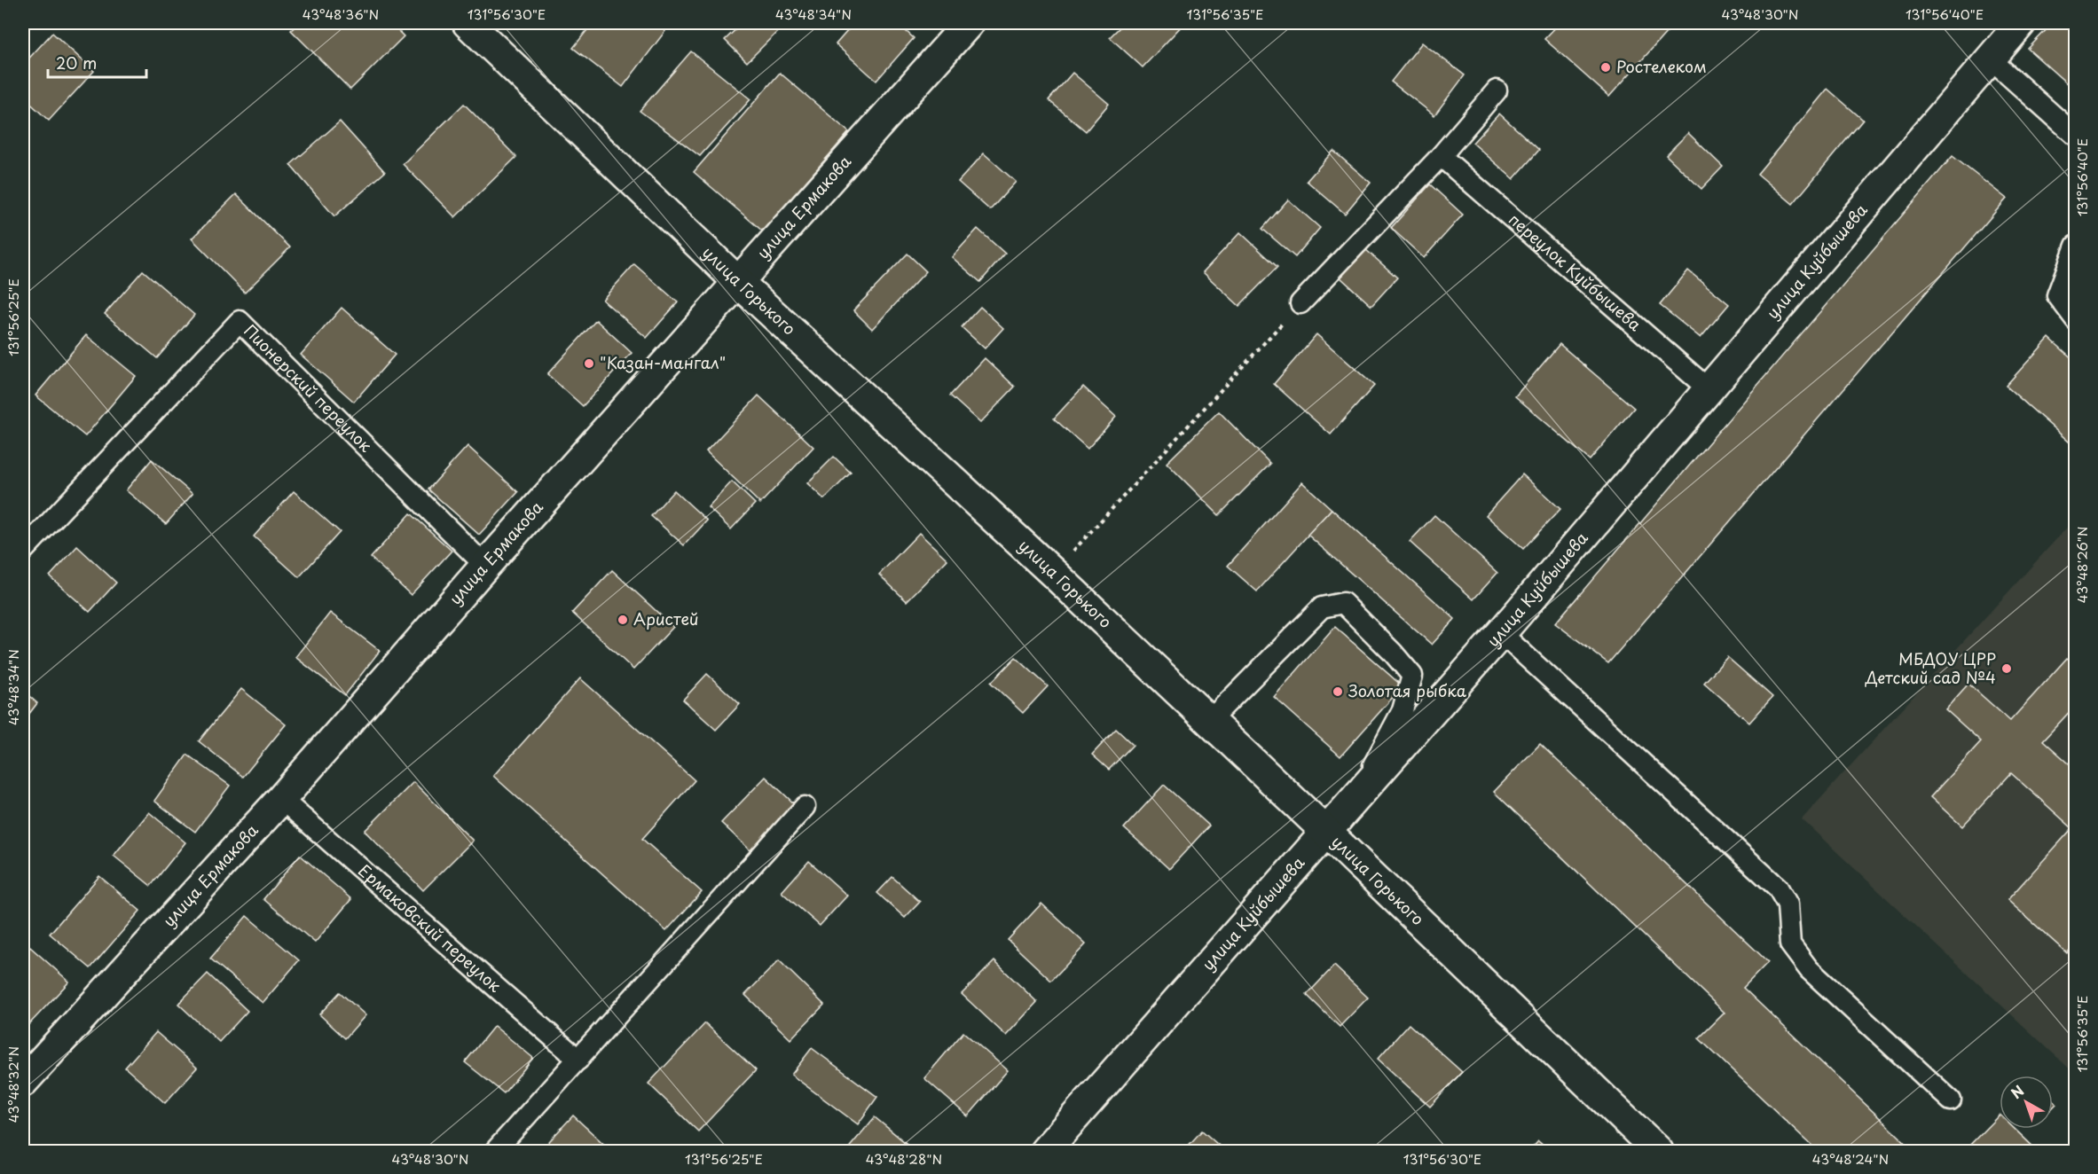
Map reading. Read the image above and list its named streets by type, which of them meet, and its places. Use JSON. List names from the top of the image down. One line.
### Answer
{"streets":{"street":["улица Ермакова","улица Куйбышева","улица Горького"],"lane":["переулок Куйбышева","Пионерский переулок","Ермаковский переулок"]},"crossings":[["улица Ермакова","улица Горького"],["улица Ермакова","Пионерский переулок"],["улица Ермакова","Ермаковский переулок"],["улица Куйбышева","переулок Куйбышева"],["улица Куйбышева","улица Горького"]],"places":["Ростелеком","\"Казан-мангал\"","Аристей","МБДОУ ЦРР Детский сад №4","Золотая рыбка"],"scale_bar":"20 m","north":"top left","coordinates":["43°48'36\"N","131°56'30\"E","43°48'34\"N","131°56'35\"E","43°48'30\"N","131°56'40\"E","131°56'25\"E","43°48'26\"N","43°48'32\"N","43°48'28\"N","43°48'24\"N"]}
